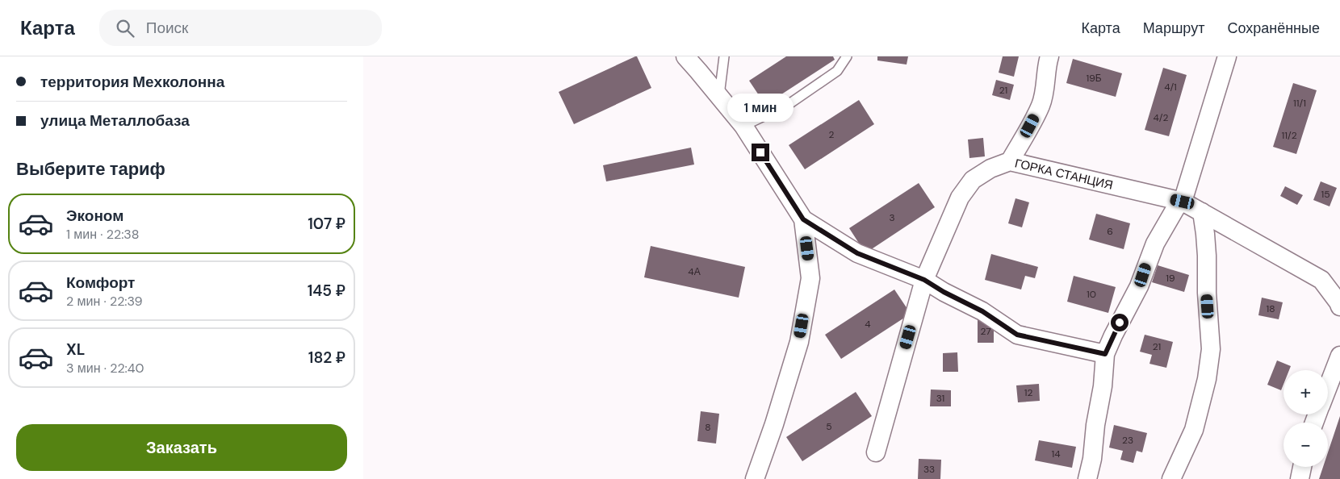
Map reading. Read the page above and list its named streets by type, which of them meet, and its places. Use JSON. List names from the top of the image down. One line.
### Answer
{"streets":{"street":["ГОРКА СТАНЦИЯ"]},"house_numbers":["19Б","4/1","21","11/1","4/2","2","11/2","15","3","6","4А","19","10","18","4","27","21","12","31","5","8","23","14","33"],"page":{"header":"Карта","search":"Поиск","nav":["Карта","Маршрут","Сохранённые"],"banner":["территория Мехколонна","улица Металлобаза"],"bubble":"1 мин","heading":"Выберите тариф","list":[{"name":"Эконом","note":"1 мин · 22:38","value":"107 ₽"},{"name":"Комфорт","note":"2 мин · 22:39","value":"145 ₽"},{"name":"XL","note":"3 мин · 22:40","value":"182 ₽"}],"map_buttons":["+","−"],"buttons":"Заказать"}}
